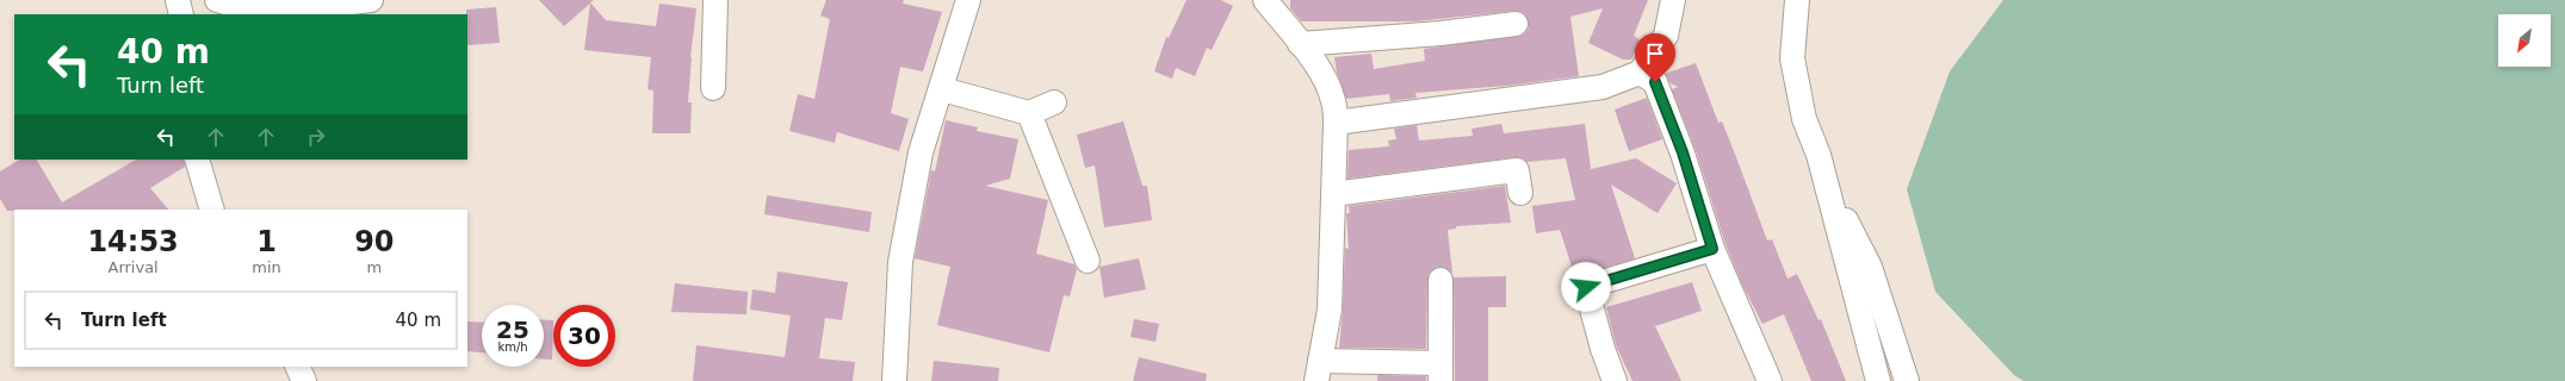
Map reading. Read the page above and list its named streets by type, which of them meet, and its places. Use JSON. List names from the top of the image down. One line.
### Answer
{"north":"bottom left","page":{"turn":["40 m","Turn left"],"eta":["14:53","Arrival","1","min","90","m"],"list":[{"name":"Turn left","value":"40 m"}],"speed":"25 km/h","limit":"30"}}
